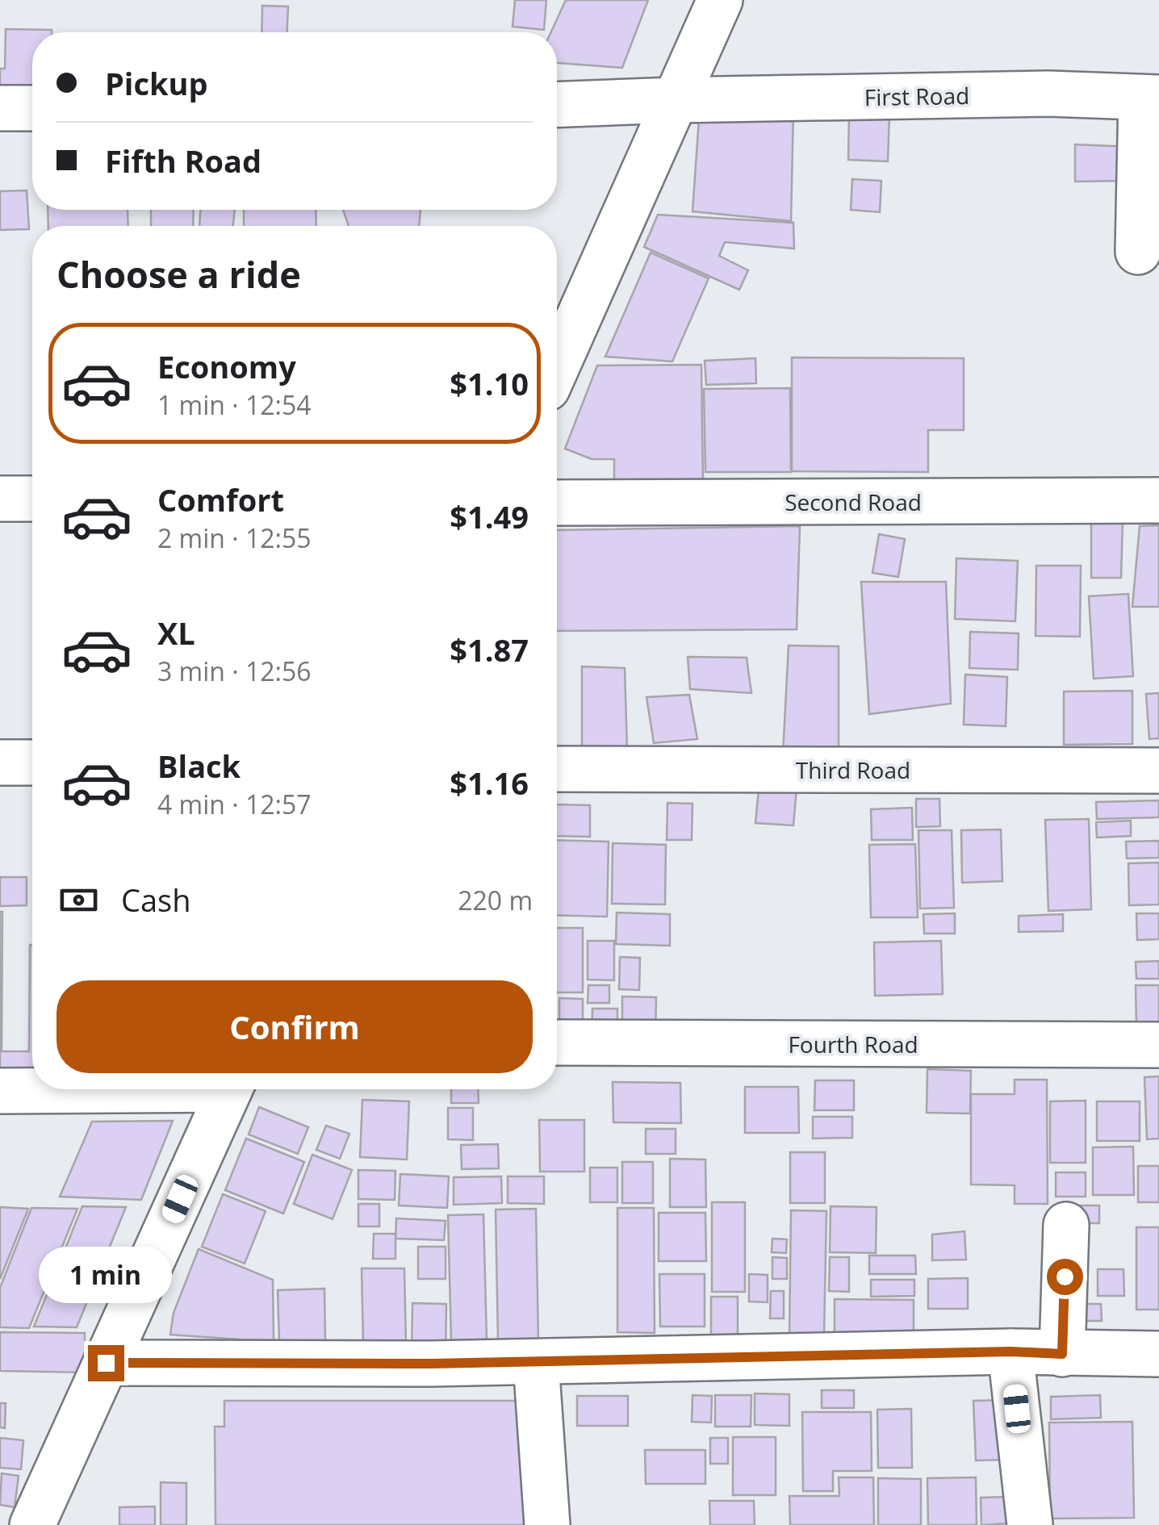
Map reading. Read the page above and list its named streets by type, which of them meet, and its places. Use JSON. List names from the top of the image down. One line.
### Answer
{"streets":{"street":["First Road","Second Road","Third Road","Fourth Road"]},"page":{"banner":["Pickup","Fifth Road"],"heading":"Choose a ride","list":[{"name":"Economy","note":"1 min · 12:54","value":"$1.10"},{"name":"Comfort","note":"2 min · 12:55","value":"$1.49"},{"name":"XL","note":"3 min · 12:56","value":"$1.87"},{"name":"Black","note":"4 min · 12:57","value":"$1.16"}],"pay":["Cash","220 m"],"buttons":"Confirm","bubble":"1 min"}}
